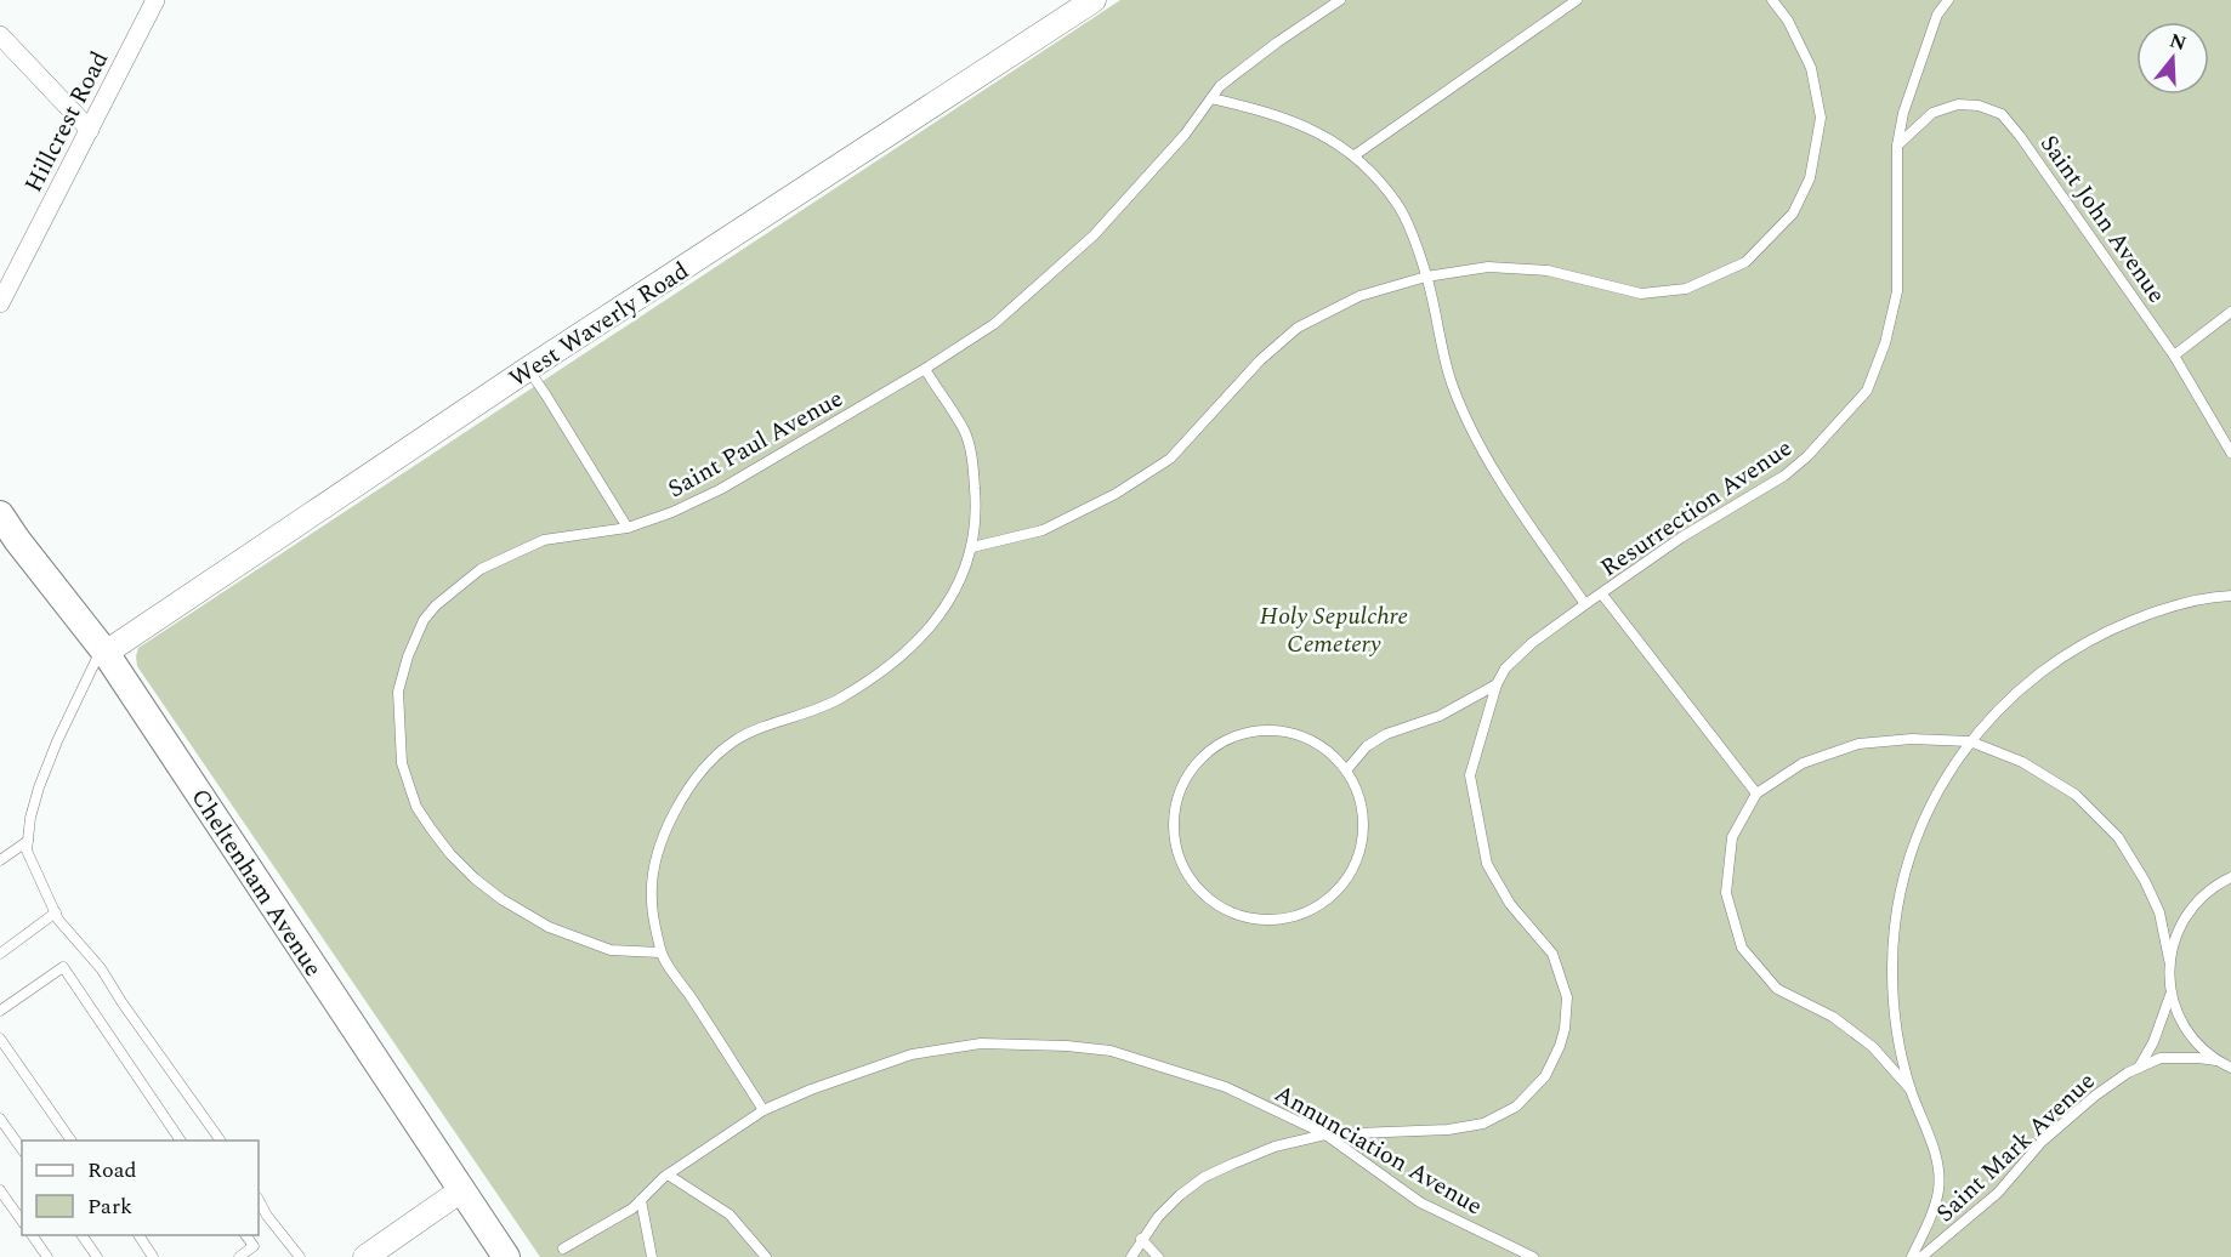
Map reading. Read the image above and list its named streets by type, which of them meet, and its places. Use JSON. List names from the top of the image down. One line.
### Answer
{"streets":{"main road":["Cheltenham Avenue"],"street":["Hillcrest Road","West Waverly Road"],"lane":["Saint John Avenue","Saint Paul Avenue","Resurrection Avenue","Saint Mark Avenue","Annunciation Avenue"]},"crossings":[["Saint John Avenue","Resurrection Avenue"],["West Waverly Road","Cheltenham Avenue"]],"parks":["Holy Sepulchre Cemetery"],"legend":["Road","Park"],"north":"top"}
